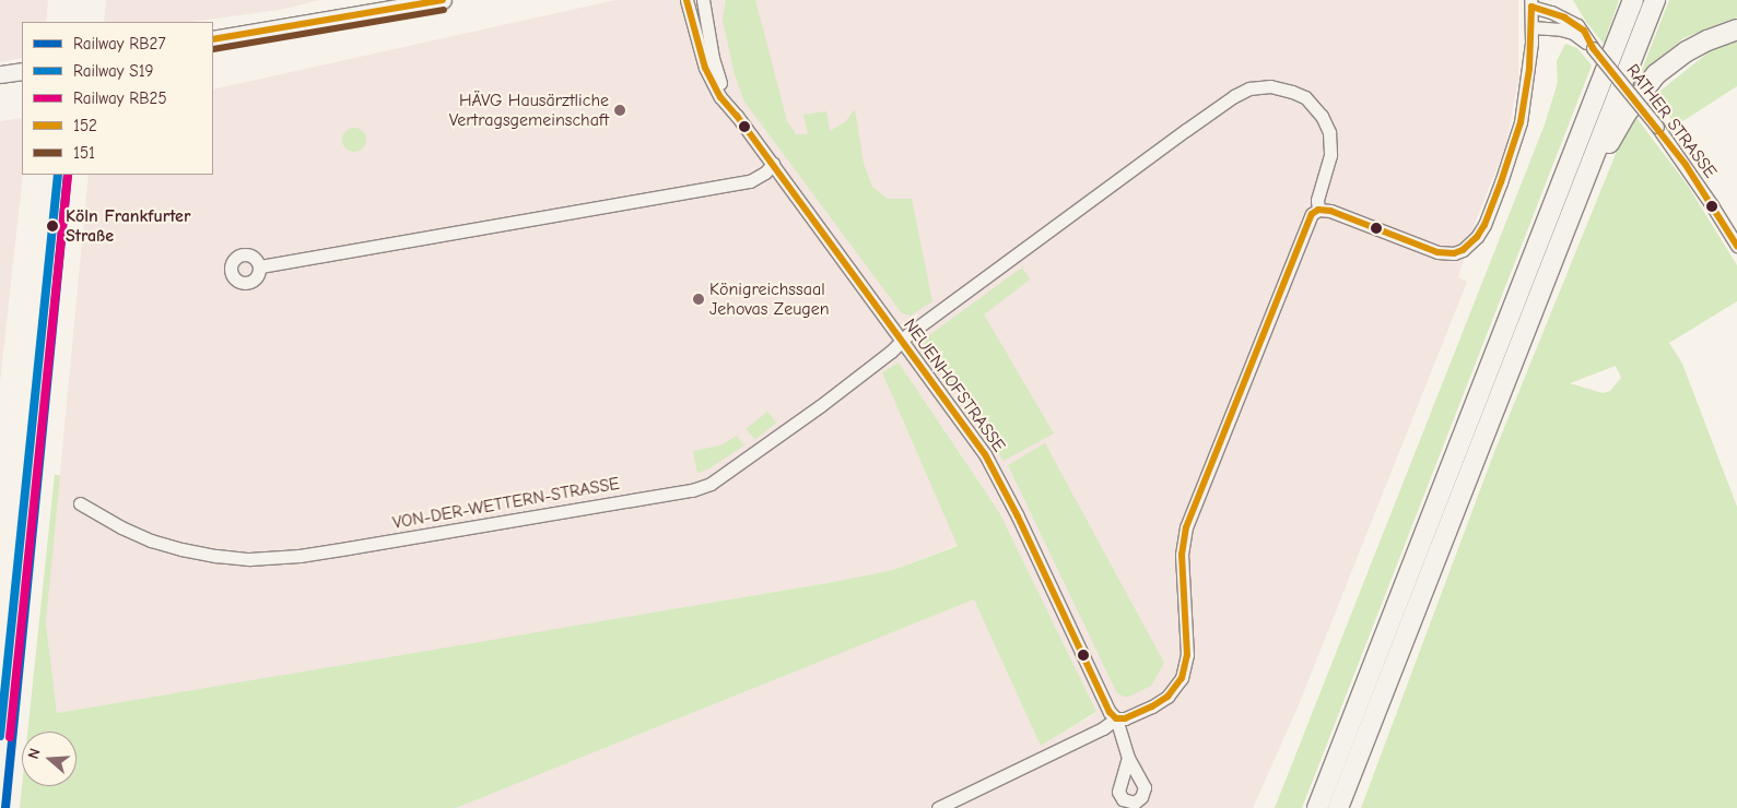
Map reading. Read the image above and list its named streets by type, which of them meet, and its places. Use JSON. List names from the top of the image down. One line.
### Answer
{"streets":{"street":["RATHER STRASSE","NEUENHOFSTRASSE","VON-DER-WETTERN-STRASSE"]},"crossings":[["RATHER STRASSE","VON-DER-WETTERN-STRASSE"],["NEUENHOFSTRASSE","VON-DER-WETTERN-STRASSE"]],"places":["HÄVG Hausärztliche Vertragsgemeinschaft","Köln Frankfurter Straße","Königreichssaal Jehovas Zeugen"],"lines":["transit line 152","transit line 151","rail line RB27","rail line S19","rail line RB25"],"legend":["Railway RB27","Railway S19","Railway RB25","152","151"],"north":"left"}
